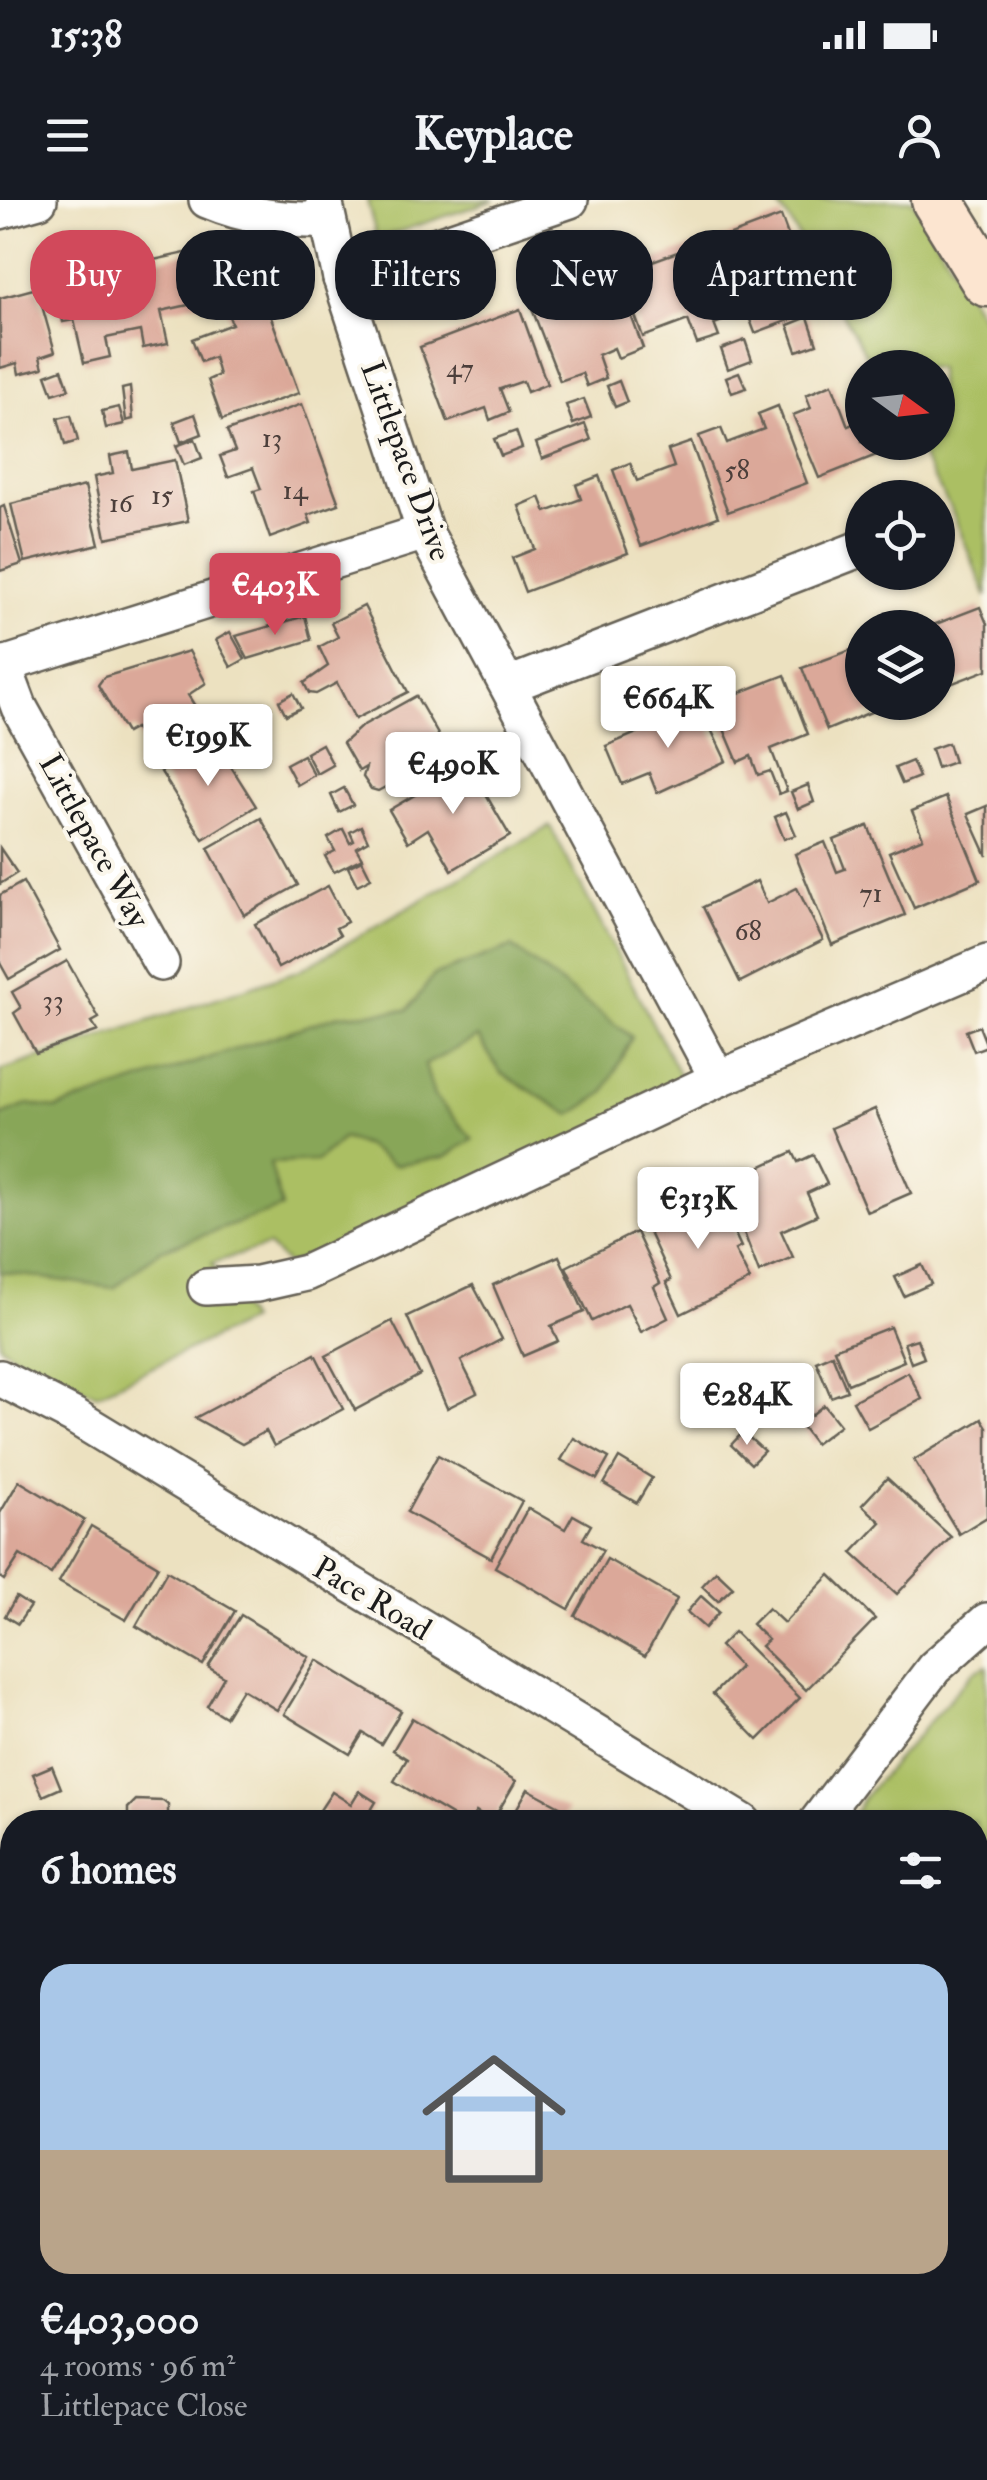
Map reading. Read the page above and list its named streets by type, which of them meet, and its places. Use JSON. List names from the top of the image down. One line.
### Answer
{"streets":{"street":["Littlepace Drive","Littlepace Way","Pace Road"]},"house_numbers":["47","13","58","14","15","16","71","68","33"],"north":"right","page":{"status":"15:38","header":"Keyplace","chip":["Buy","Rent","Filters","New","Apartment"],"price":["€403K","€664K","€199K","€490K","€313K","€284K"],"heading":"6 homes","list":[{"name":"€403,000","note":"4 rooms · 96 m² · Littlepace Close"}]}}
